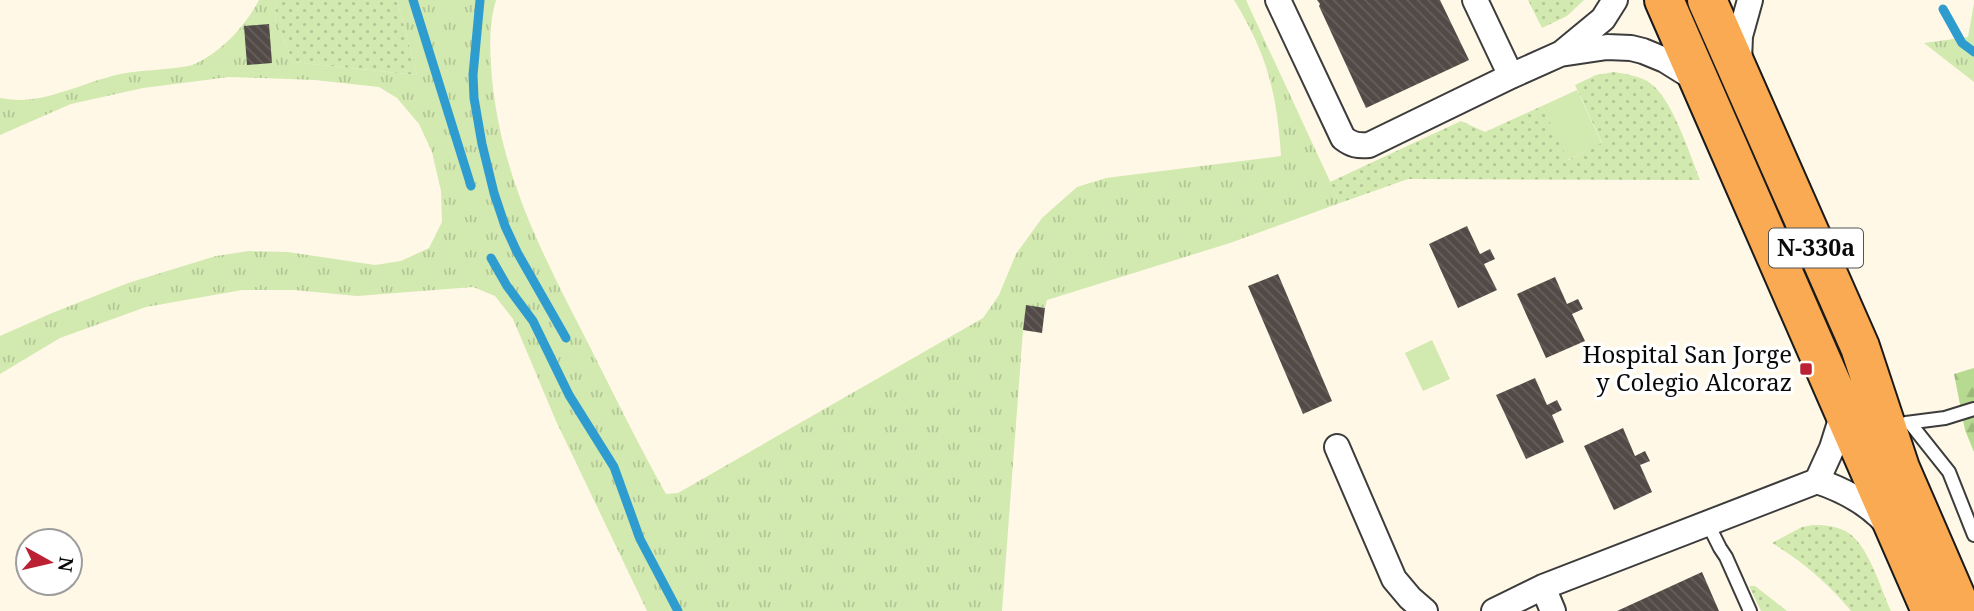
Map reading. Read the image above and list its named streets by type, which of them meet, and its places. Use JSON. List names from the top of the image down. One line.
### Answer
{"streets":{"highway":["N-330a"]},"places":{"transit":["Hospital San Jorge y Colegio Alcoraz"]},"north":"right"}
